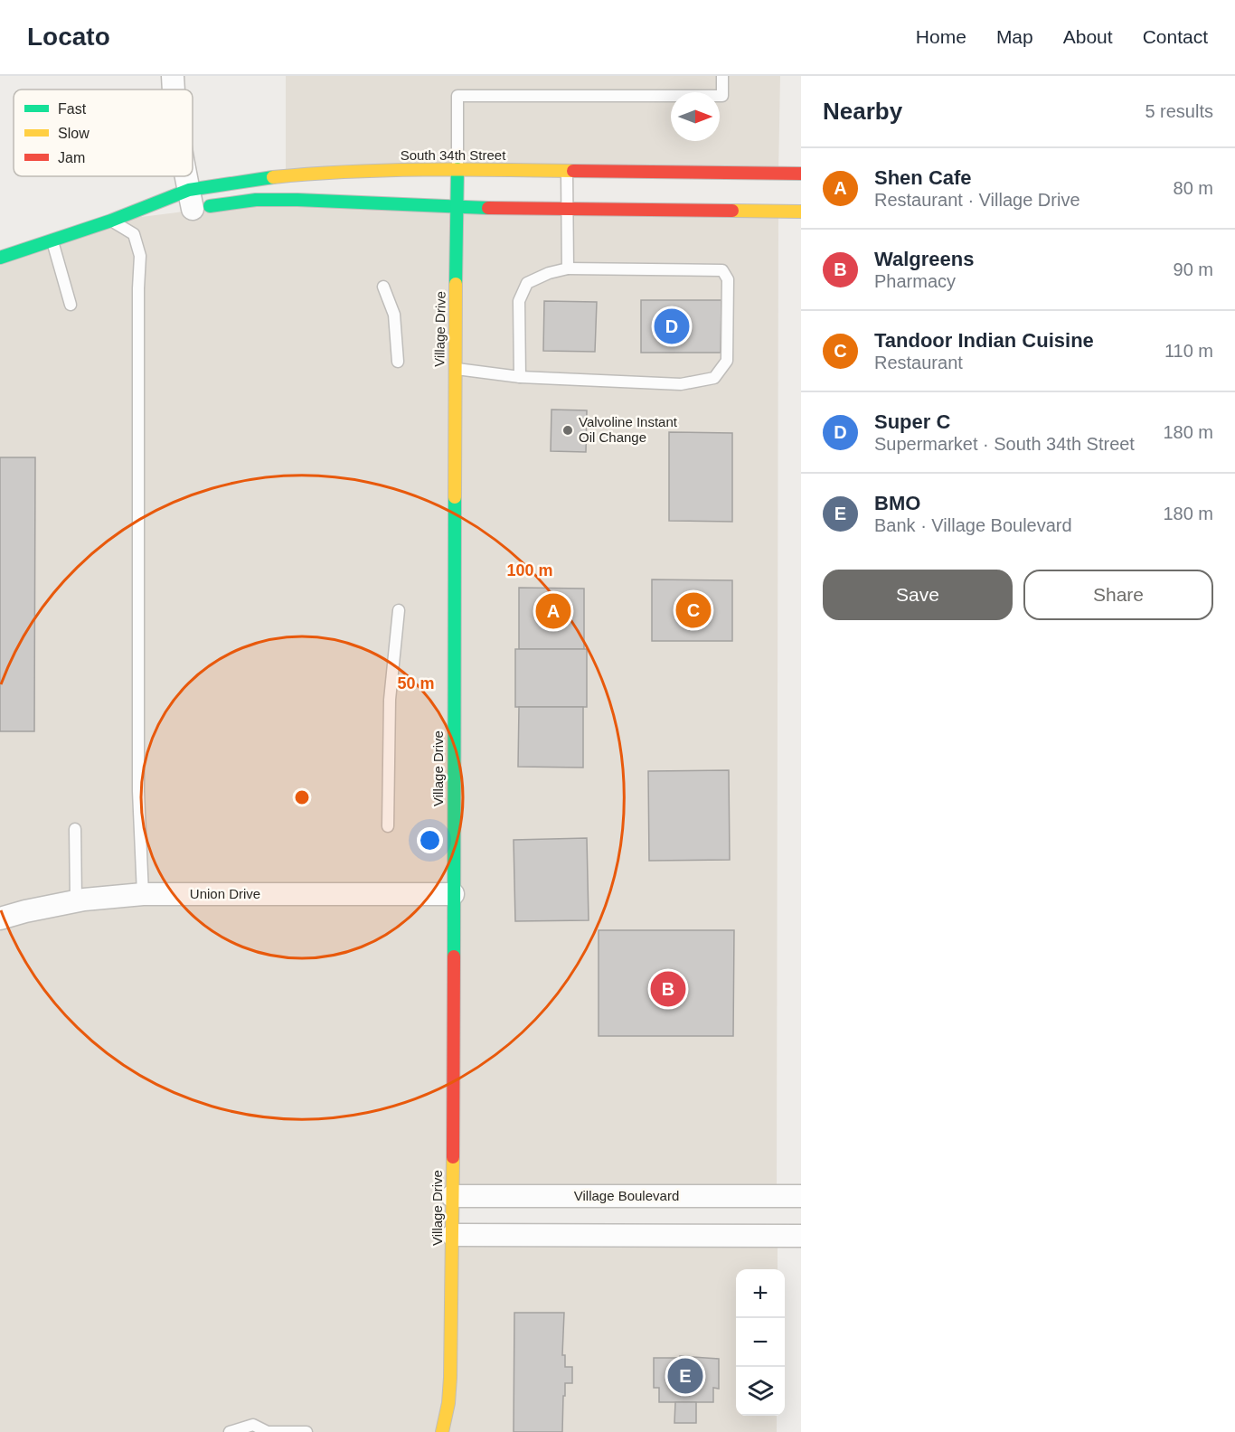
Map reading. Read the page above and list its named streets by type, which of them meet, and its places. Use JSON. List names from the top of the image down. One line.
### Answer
{"streets":{"street":["South 34th Street","Village Drive","Union Drive","Village Boulevard"]},"crossings":[["South 34th Street","Village Drive"],["Village Drive","Union Drive"],["Village Drive","Village Boulevard"]],"places":["Valvoline Instant Oil Change"],"legend":["Fast","Slow","Jam"],"north":"right","page":{"header":"Locato","nav":["Home","Map","About","Contact"],"heading":["Nearby","5 results"],"list":[{"mark":"A","name":"Shen Cafe","note":"Restaurant · Village Drive","value":"80 m"},{"mark":"B","name":"Walgreens","note":"Pharmacy","value":"90 m"},{"mark":"C","name":"Tandoor Indian Cuisine","note":"Restaurant","value":"110 m"},{"mark":"D","name":"Super C","note":"Supermarket · South 34th Street","value":"180 m"},{"mark":"E","name":"BMO","note":"Bank · Village Boulevard","value":"180 m"}],"pins":["D","C","A","B","E"],"buttons":["Save","Share"],"map_buttons":["+","−"]},"rings":["100 m","50 m"]}
